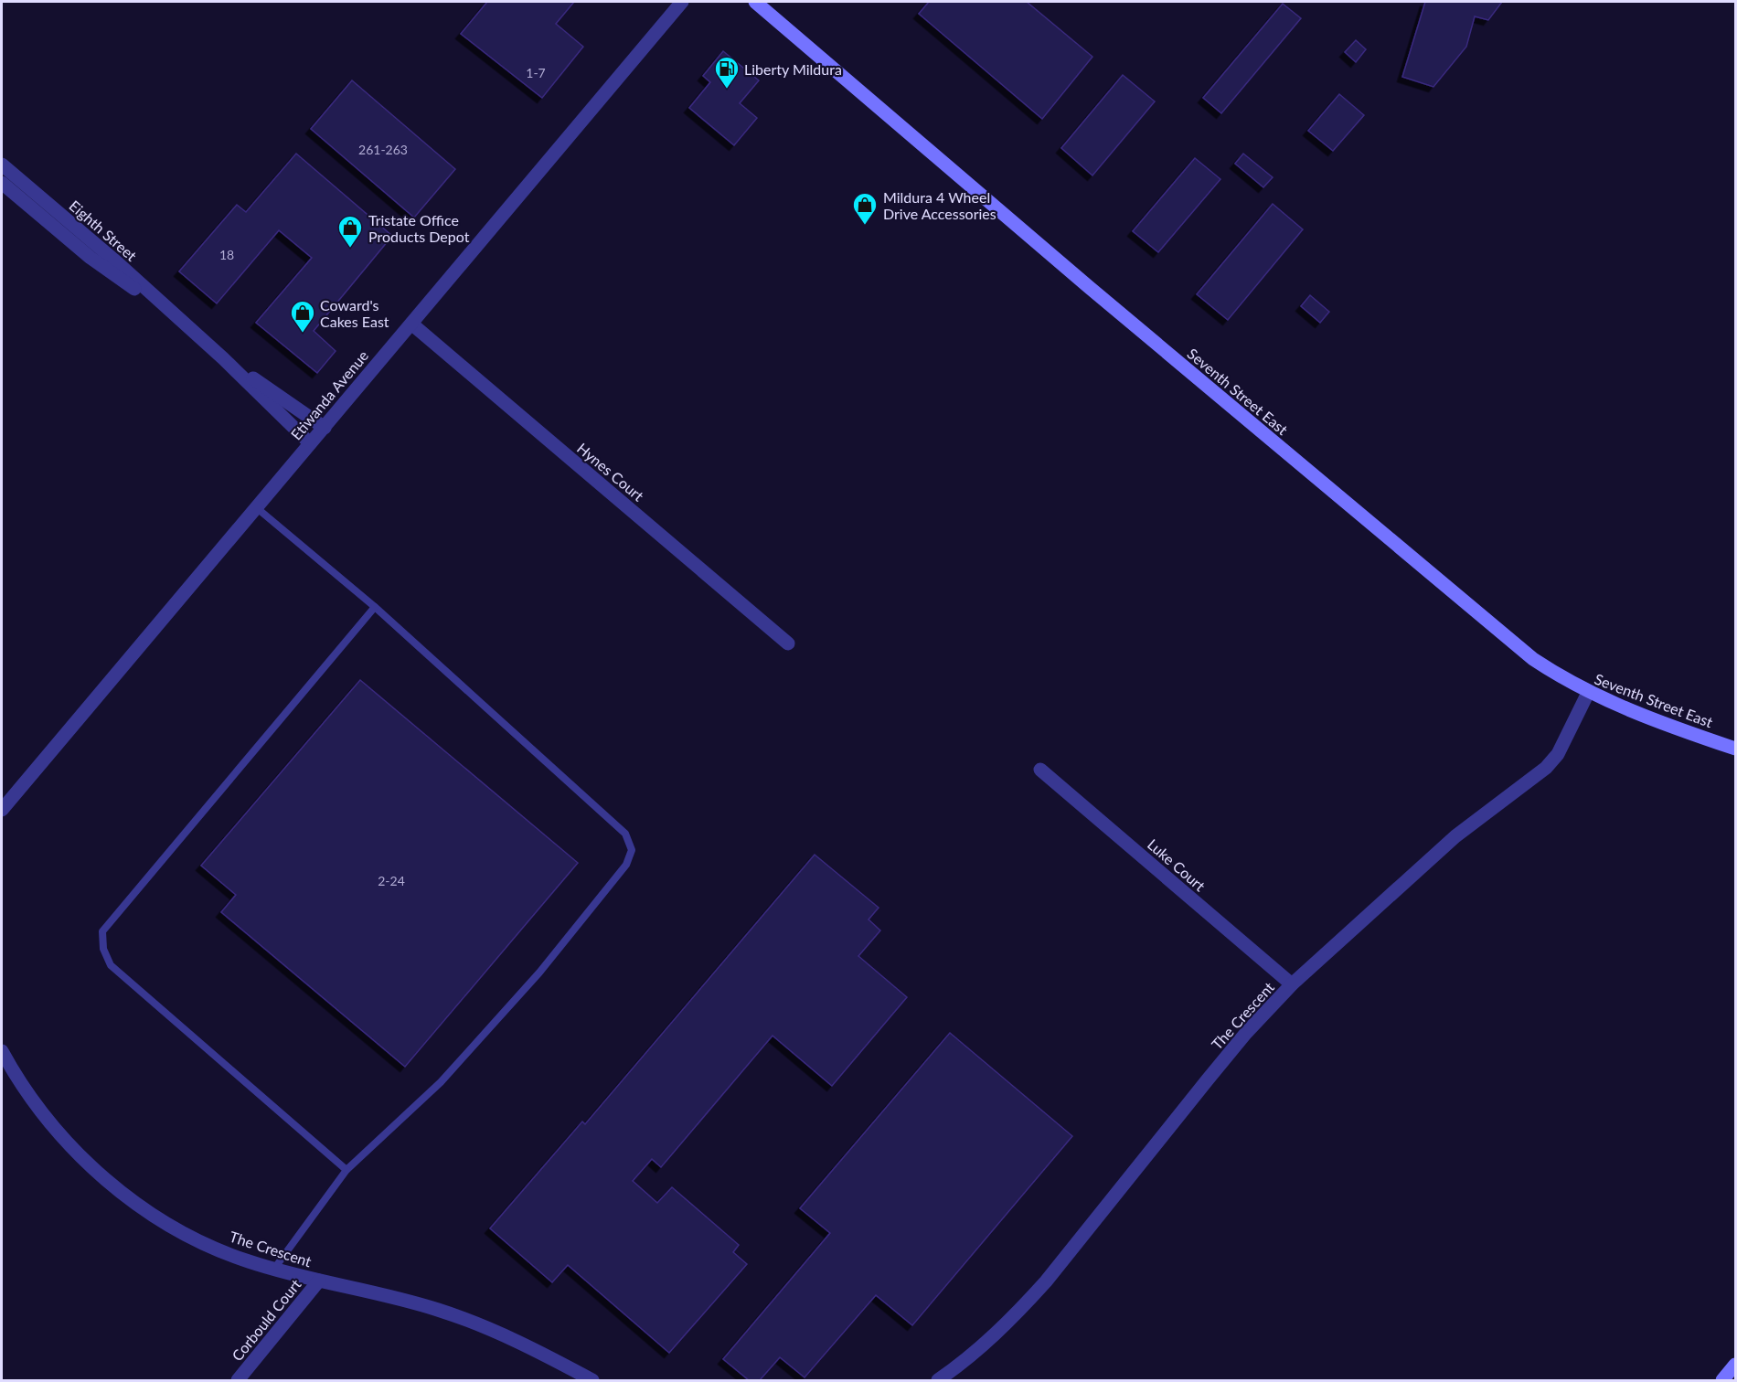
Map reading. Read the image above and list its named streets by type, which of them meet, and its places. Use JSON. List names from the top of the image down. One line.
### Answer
{"streets":{"main road":["Seventh Street East"],"street":["Eighth Street","Etiwanda Avenue","Hynes Court","Luke Court","The Crescent","Corbould Court"]},"crossings":[["Eighth Street","Etiwanda Avenue"],["Seventh Street East","The Crescent"],["Etiwanda Avenue","Hynes Court"],["Luke Court","The Crescent"],["The Crescent","Corbould Court"]],"places":{"fuel station":["Liberty Mildura"],"shop":["Mildura 4 Wheel Drive Accessories","Tristate Office Products Depot","Coward's Cakes East"]},"house_numbers":["1-7","261-263","18","2-24"]}
